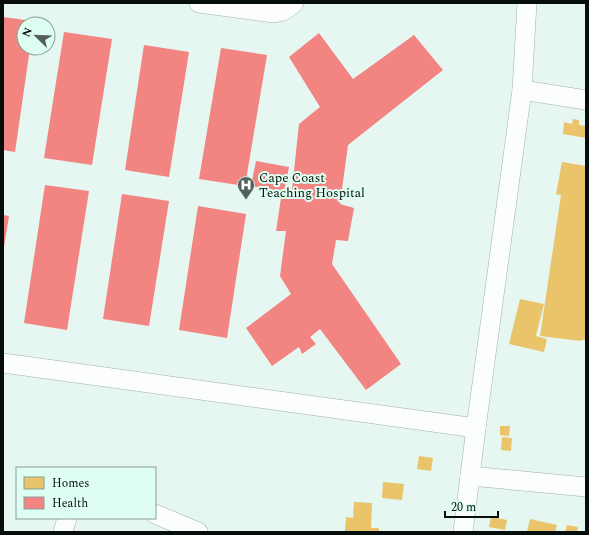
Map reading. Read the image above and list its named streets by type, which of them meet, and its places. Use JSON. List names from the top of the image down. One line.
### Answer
{"places":{"hospital":["Cape Coast Teaching Hospital"]},"legend":["Homes","Health"],"scale_bar":"20 m","north":"top left"}
